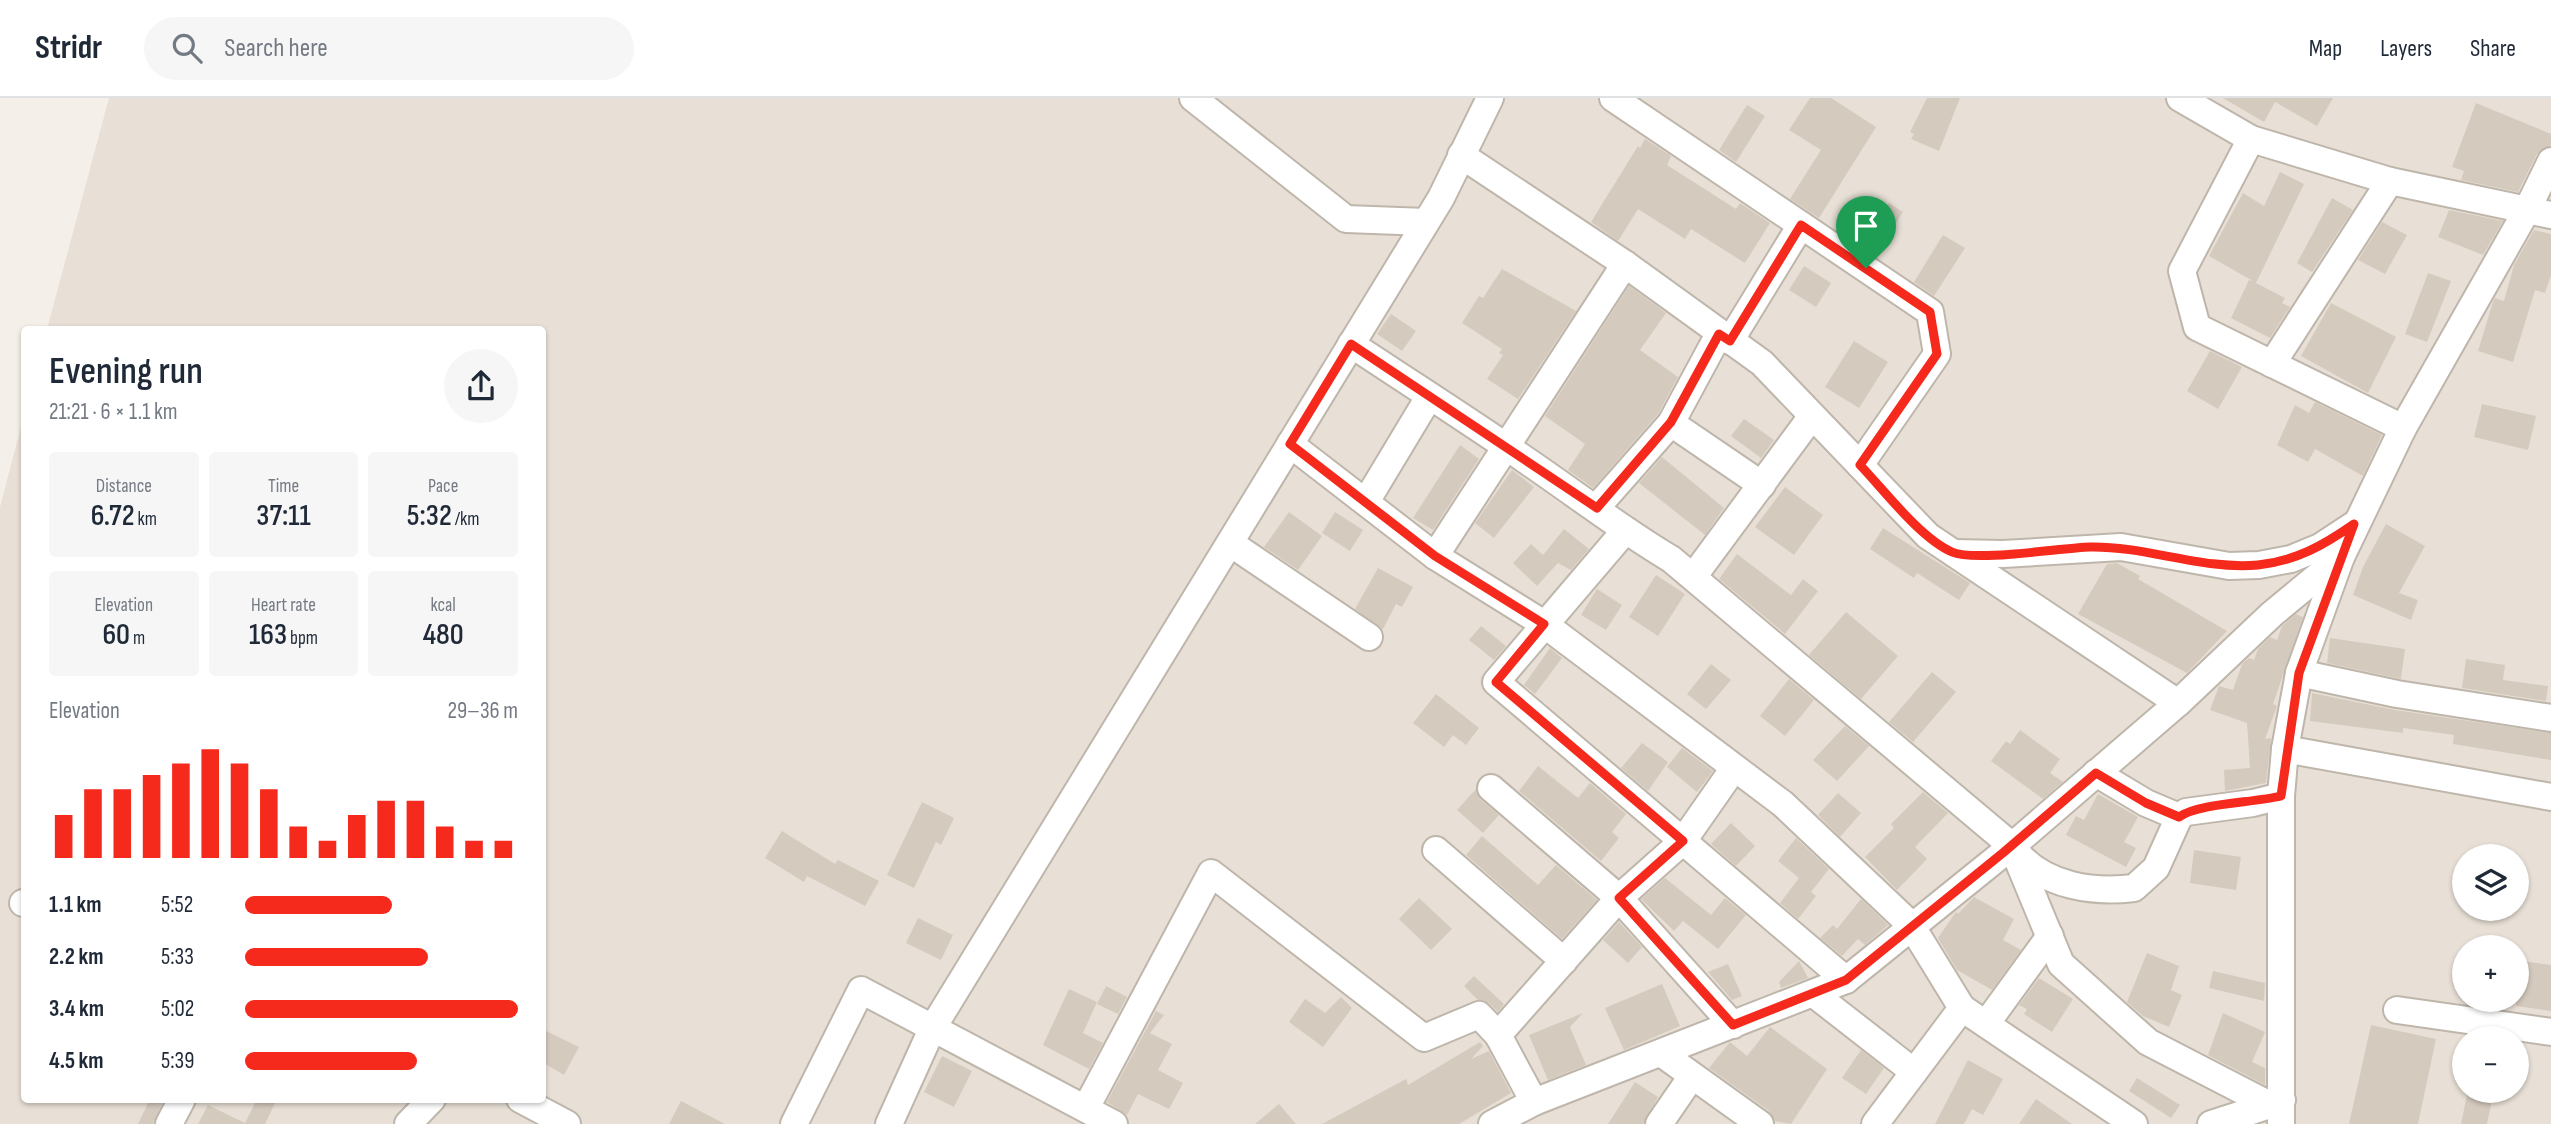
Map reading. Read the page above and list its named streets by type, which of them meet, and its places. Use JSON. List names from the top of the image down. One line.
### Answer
{"page":{"header":"Stridr","search":"Search here","nav":["Map","Layers","Share"],"heading":["Evening run","21:21 · 6 × 1.1 km"],"stats":[["Distance","6.72 km"],["Time","37:11"],["Pace","5:32 /km"],["Elevation","60 m"],["Heart rate","163 bpm"],["kcal","480"]],"chart":["Elevation","29–36 m"],"map_buttons":["+","−"],"list":[{"name":"1.1 km","note":"5:52"},{"name":"2.2 km","note":"5:33"},{"name":"3.4 km","note":"5:02"},{"name":"4.5 km","note":"5:39"}]}}
